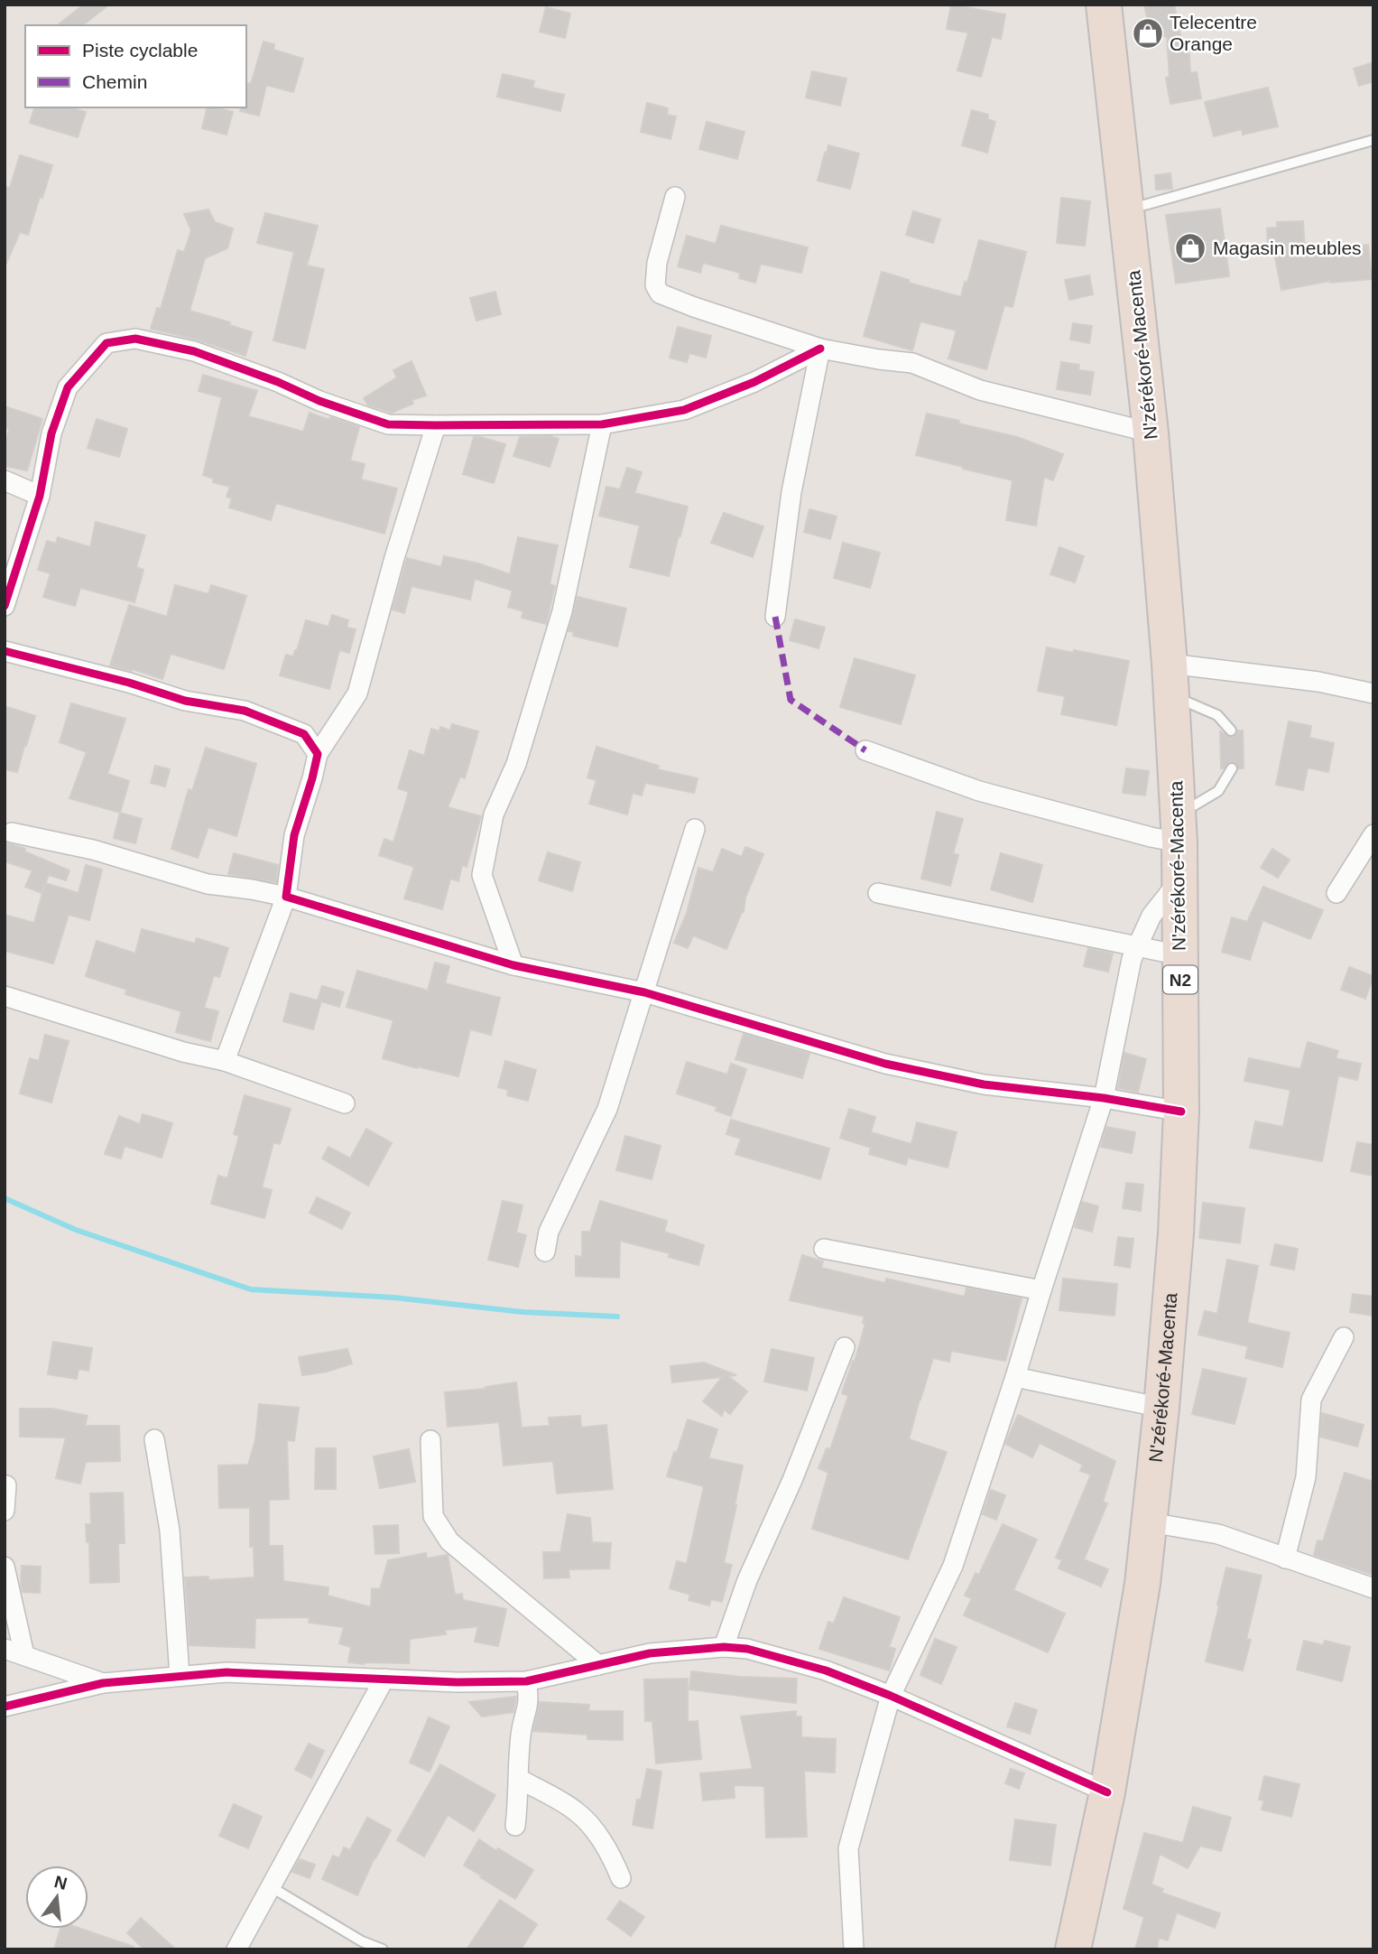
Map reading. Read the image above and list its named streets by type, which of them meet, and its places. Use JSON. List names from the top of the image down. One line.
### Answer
{"streets":{"highway":["N'zérékoré-Macenta","N2"]},"places":{"shop":["Telecentre Orange","Magasin meubles"]},"legend":["Piste cyclable","Chemin"],"north":"top"}
